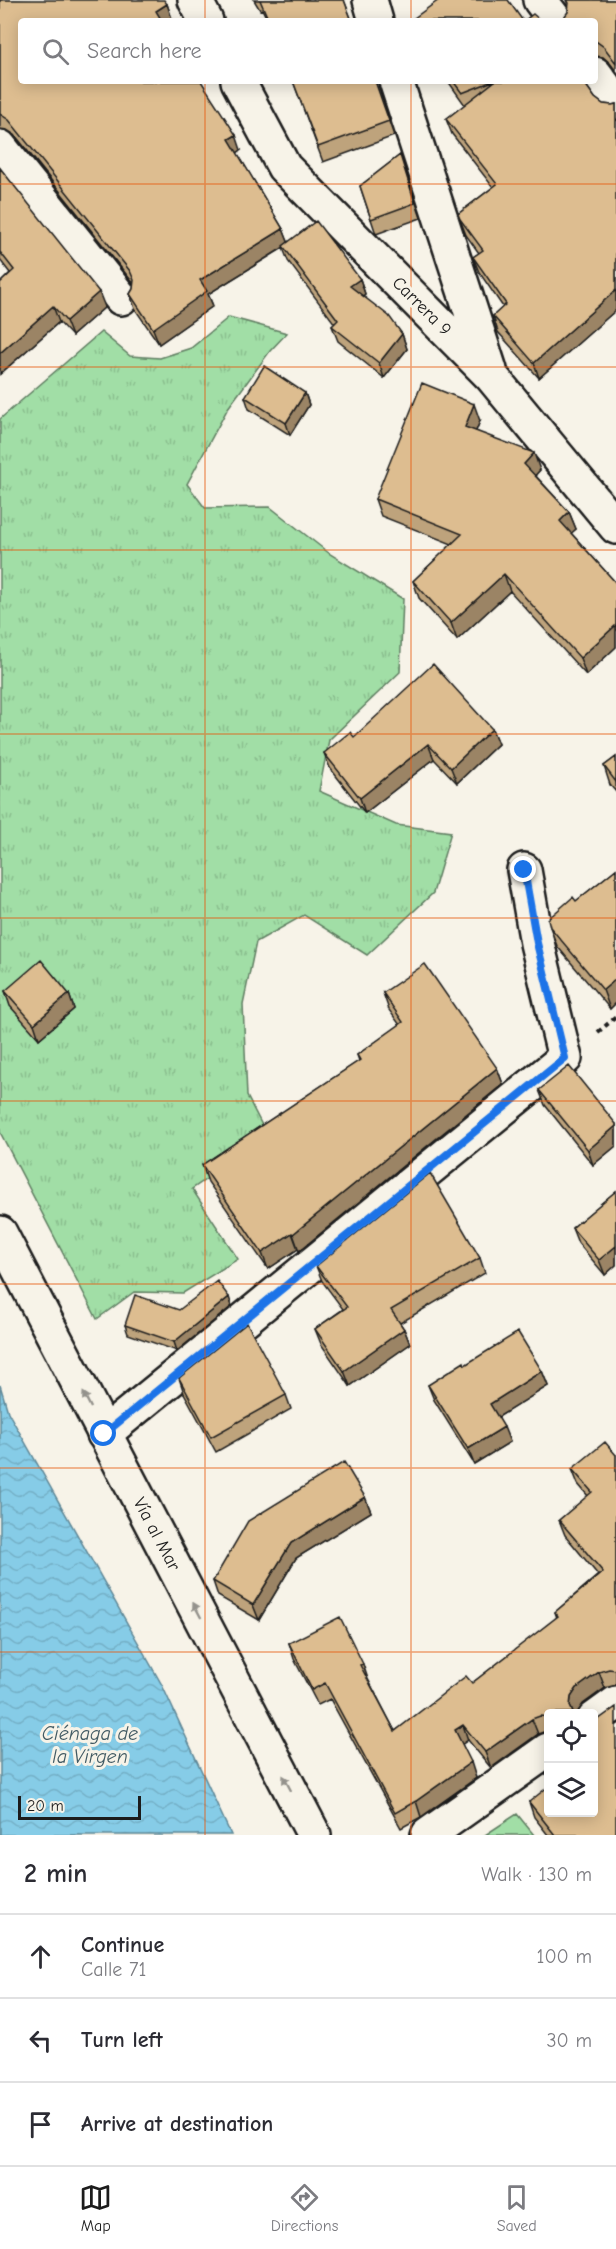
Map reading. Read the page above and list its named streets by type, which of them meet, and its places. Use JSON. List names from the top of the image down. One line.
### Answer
{"streets":{"main road":["Carrera 9","Vía al Mar"]},"one_way":["Vía al Mar"],"water":["Ciénaga de la Virgen"],"scale_bar":"20 m","page":{"search":"Search here","scale":"20 m","heading":["2 min","Walk · 130 m"],"list":[["Continue","Calle 71","100 m"],["Turn left","30 m"],"Arrive at destination"],"nav":["Map","Directions","Saved"]}}
